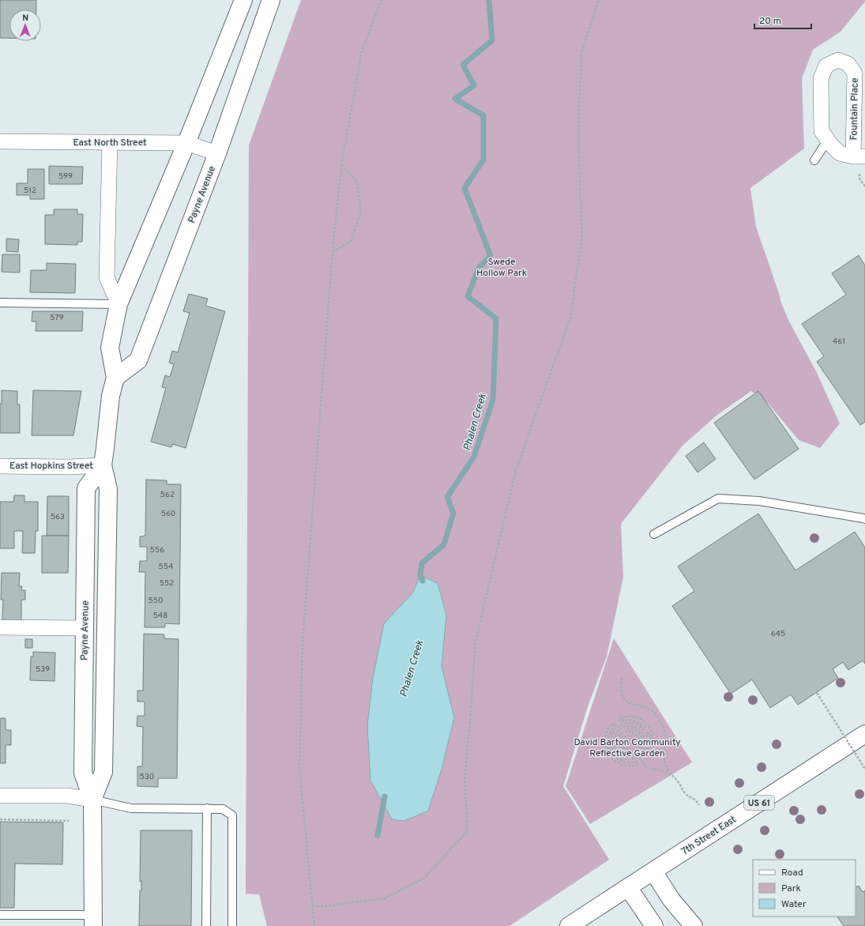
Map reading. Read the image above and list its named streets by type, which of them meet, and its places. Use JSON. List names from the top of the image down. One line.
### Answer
{"streets":{"street":["Fountain Place","East North Street","Payne Avenue","East Hopkins Street","US 61","7th Street East"]},"crossings":[["East North Street","Payne Avenue"],["Payne Avenue","East Hopkins Street"]],"water":["Phalen Creek"],"parks":["Swede Hollow Park","David Barton Community Reflective Garden"],"house_numbers":["599","512","579","461","562","560","563","556","554","552","550","548","645","539","530"],"legend":["Road","Park","Water"],"scale_bar":"20 m","north":"top"}
